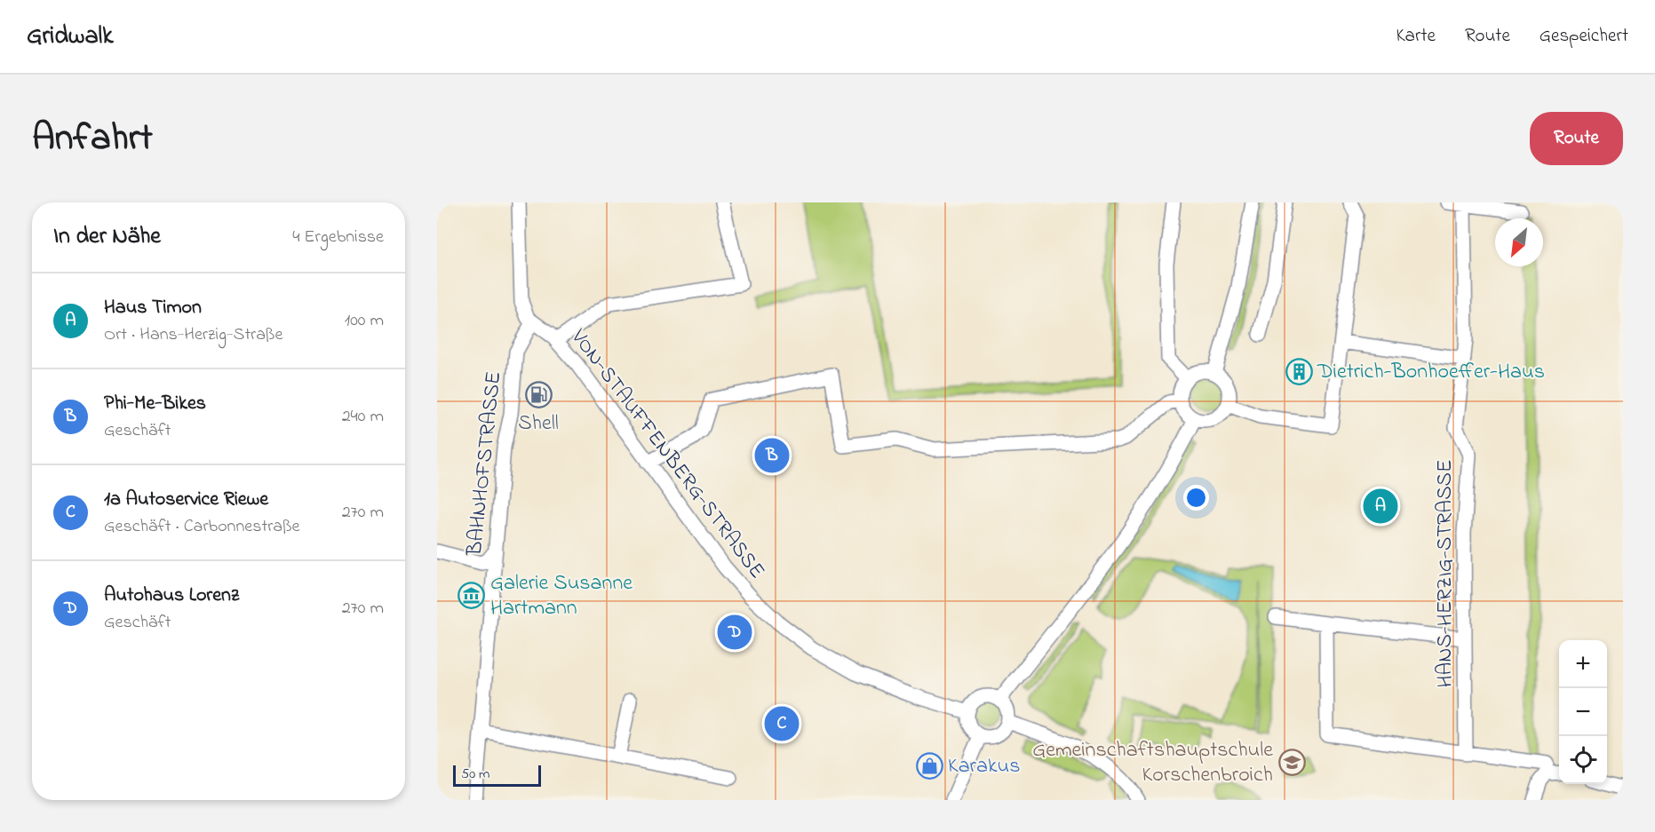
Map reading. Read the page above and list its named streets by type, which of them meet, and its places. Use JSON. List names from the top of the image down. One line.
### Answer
{"streets":{"street":["VON-STAUFFENBERG-STRASSE","BAHNHOFSTRASSE","HANS-HERZIG-STRASSE"]},"crossings":[["VON-STAUFFENBERG-STRASSE","BAHNHOFSTRASSE"]],"places":{"building":["Dietrich-Bonhoeffer-Haus"],"fuel station":["Shell"],"museum":["Galerie Susanne Hartmann"],"school or university":["Gemeinschaftshauptschule Korschenbroich"],"shop":["Karakus"]},"scale_bar":"50 m","north":"bottom left","page":{"header":"Gridwalk","nav":["Karte","Route","Gespeichert"],"title":"Anfahrt","buttons":"Route","heading":["In der Nähe","4 Ergebnisse"],"list":[{"mark":"A","name":"Haus Timon","note":"Ort · Hans-Herzig-Straße","value":"100 m"},{"mark":"B","name":"Phi-Me-Bikes","note":"Geschäft","value":"240 m"},{"mark":"C","name":"1a Autoservice Riewe","note":"Geschäft · Carbonnestraße","value":"270 m"},{"mark":"D","name":"Autohaus Lorenz","note":"Geschäft","value":"270 m"}],"pins":["B","A","D","C"],"map_buttons":["+","−"],"scale":"50 m"}}
